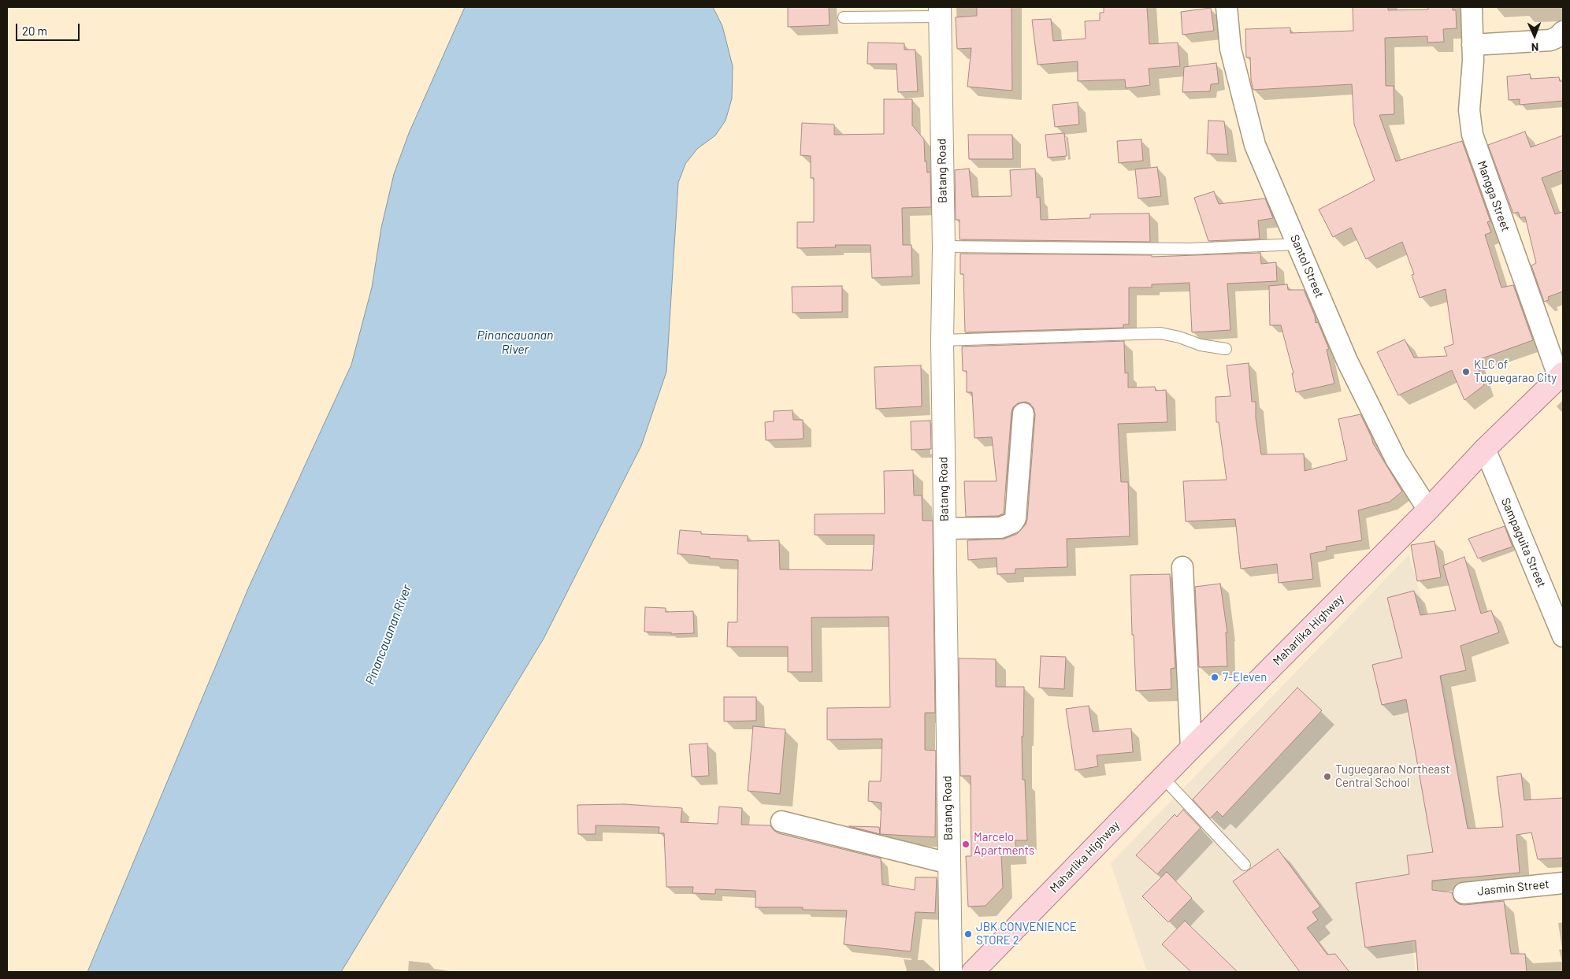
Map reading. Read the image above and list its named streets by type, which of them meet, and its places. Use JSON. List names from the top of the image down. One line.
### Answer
{"streets":{"main road":["Maharlika Highway"],"street":["Batang Road","Mangga Street","Santol Street","Sampaguita Street","Jasmin Street"]},"crossings":[["Mangga Street","Maharlika Highway"],["Santol Street","Maharlika Highway"],["Sampaguita Street","Maharlika Highway"]],"water":["Pinancauanan River"],"places":["KLC of Tuguegarao City","7-Eleven","Tuguegarao Northeast Central School","Marcelo Apartments","JBK CONVENIENCE STORE 2"],"scale_bar":"20 m","north":"bottom"}
